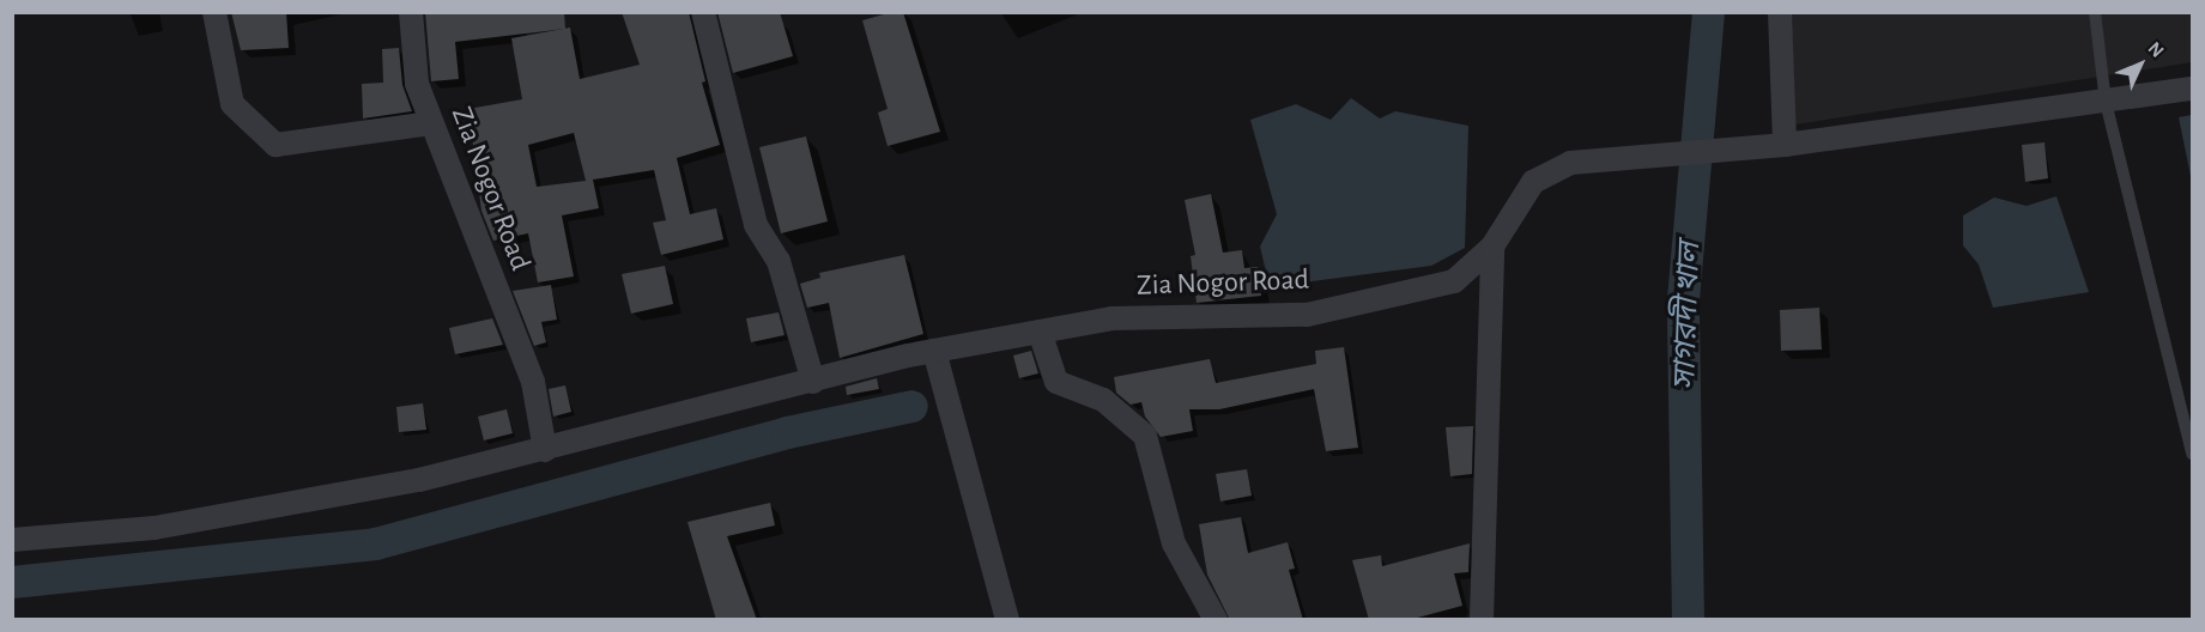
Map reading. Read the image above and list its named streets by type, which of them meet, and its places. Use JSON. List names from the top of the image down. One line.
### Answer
{"streets":{"street":["Zia Nogor Road"]},"water":["সাগরদী খাল"],"north":"top right"}
